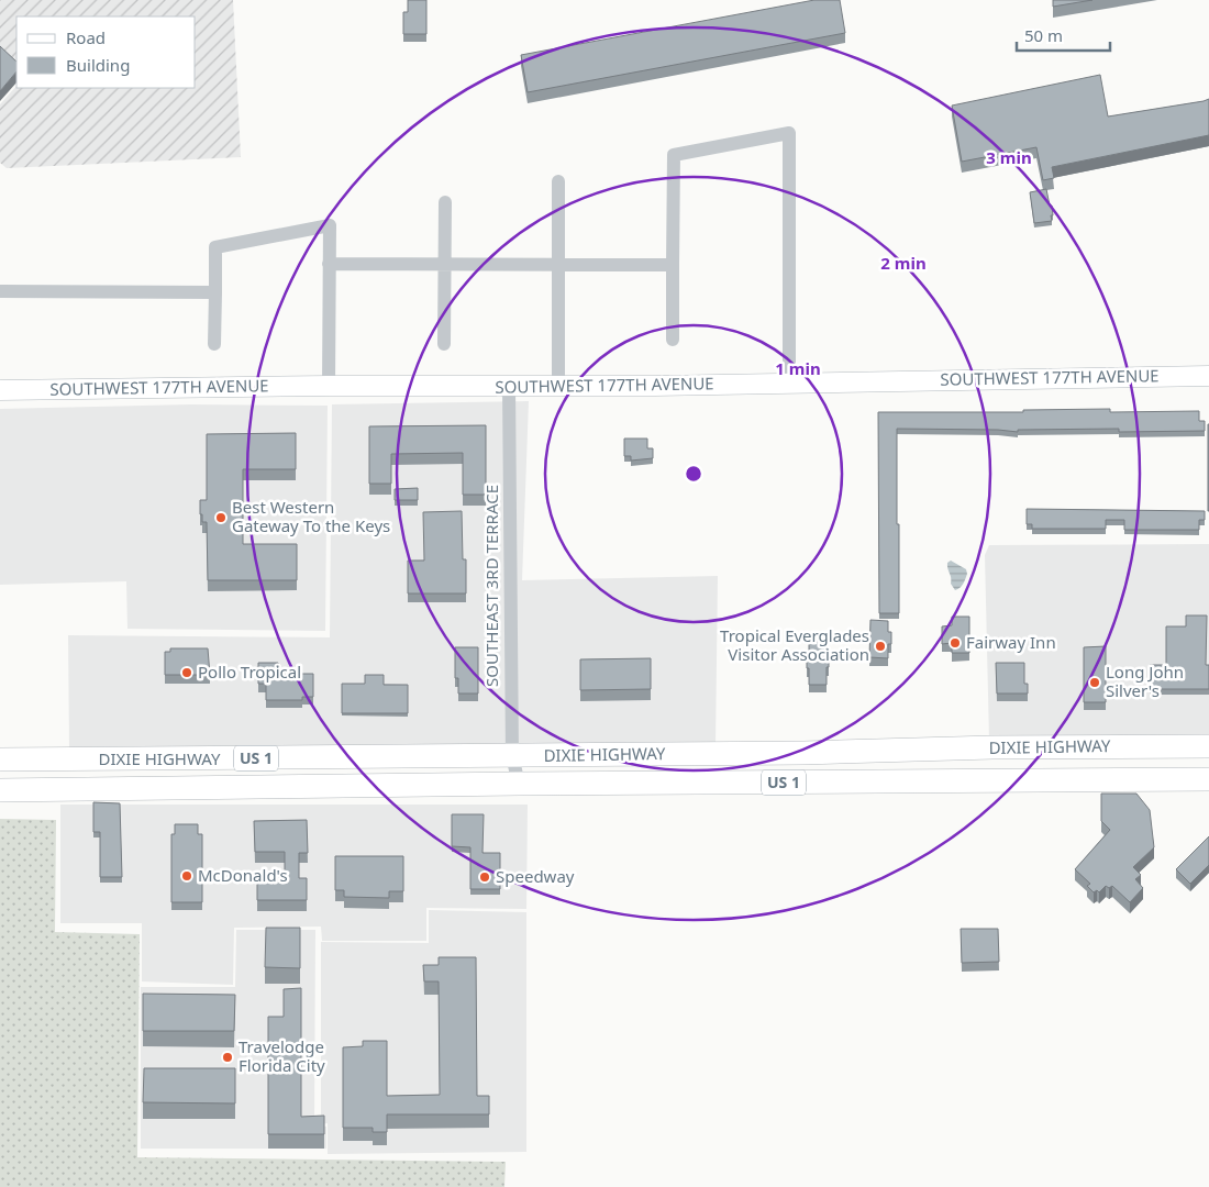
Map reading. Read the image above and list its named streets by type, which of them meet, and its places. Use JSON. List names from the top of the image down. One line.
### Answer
{"streets":{"highway":["DIXIE HIGHWAY","US 1"],"main road":["SOUTHWEST 177TH AVENUE"],"street":["SOUTHEAST 3RD TERRACE"]},"crossings":[["SOUTHWEST 177TH AVENUE","SOUTHEAST 3RD TERRACE"],["SOUTHEAST 3RD TERRACE","DIXIE HIGHWAY"]],"places":["Best Western Gateway To the Keys","Fairway Inn","Tropical Everglades Visitor Association","Pollo Tropical","Long John Silver's","McDonald's","Speedway","Travelodge Florida City"],"legend":["Road","Building"],"scale_bar":"50 m","rings":["3 min","2 min","1 min"]}
